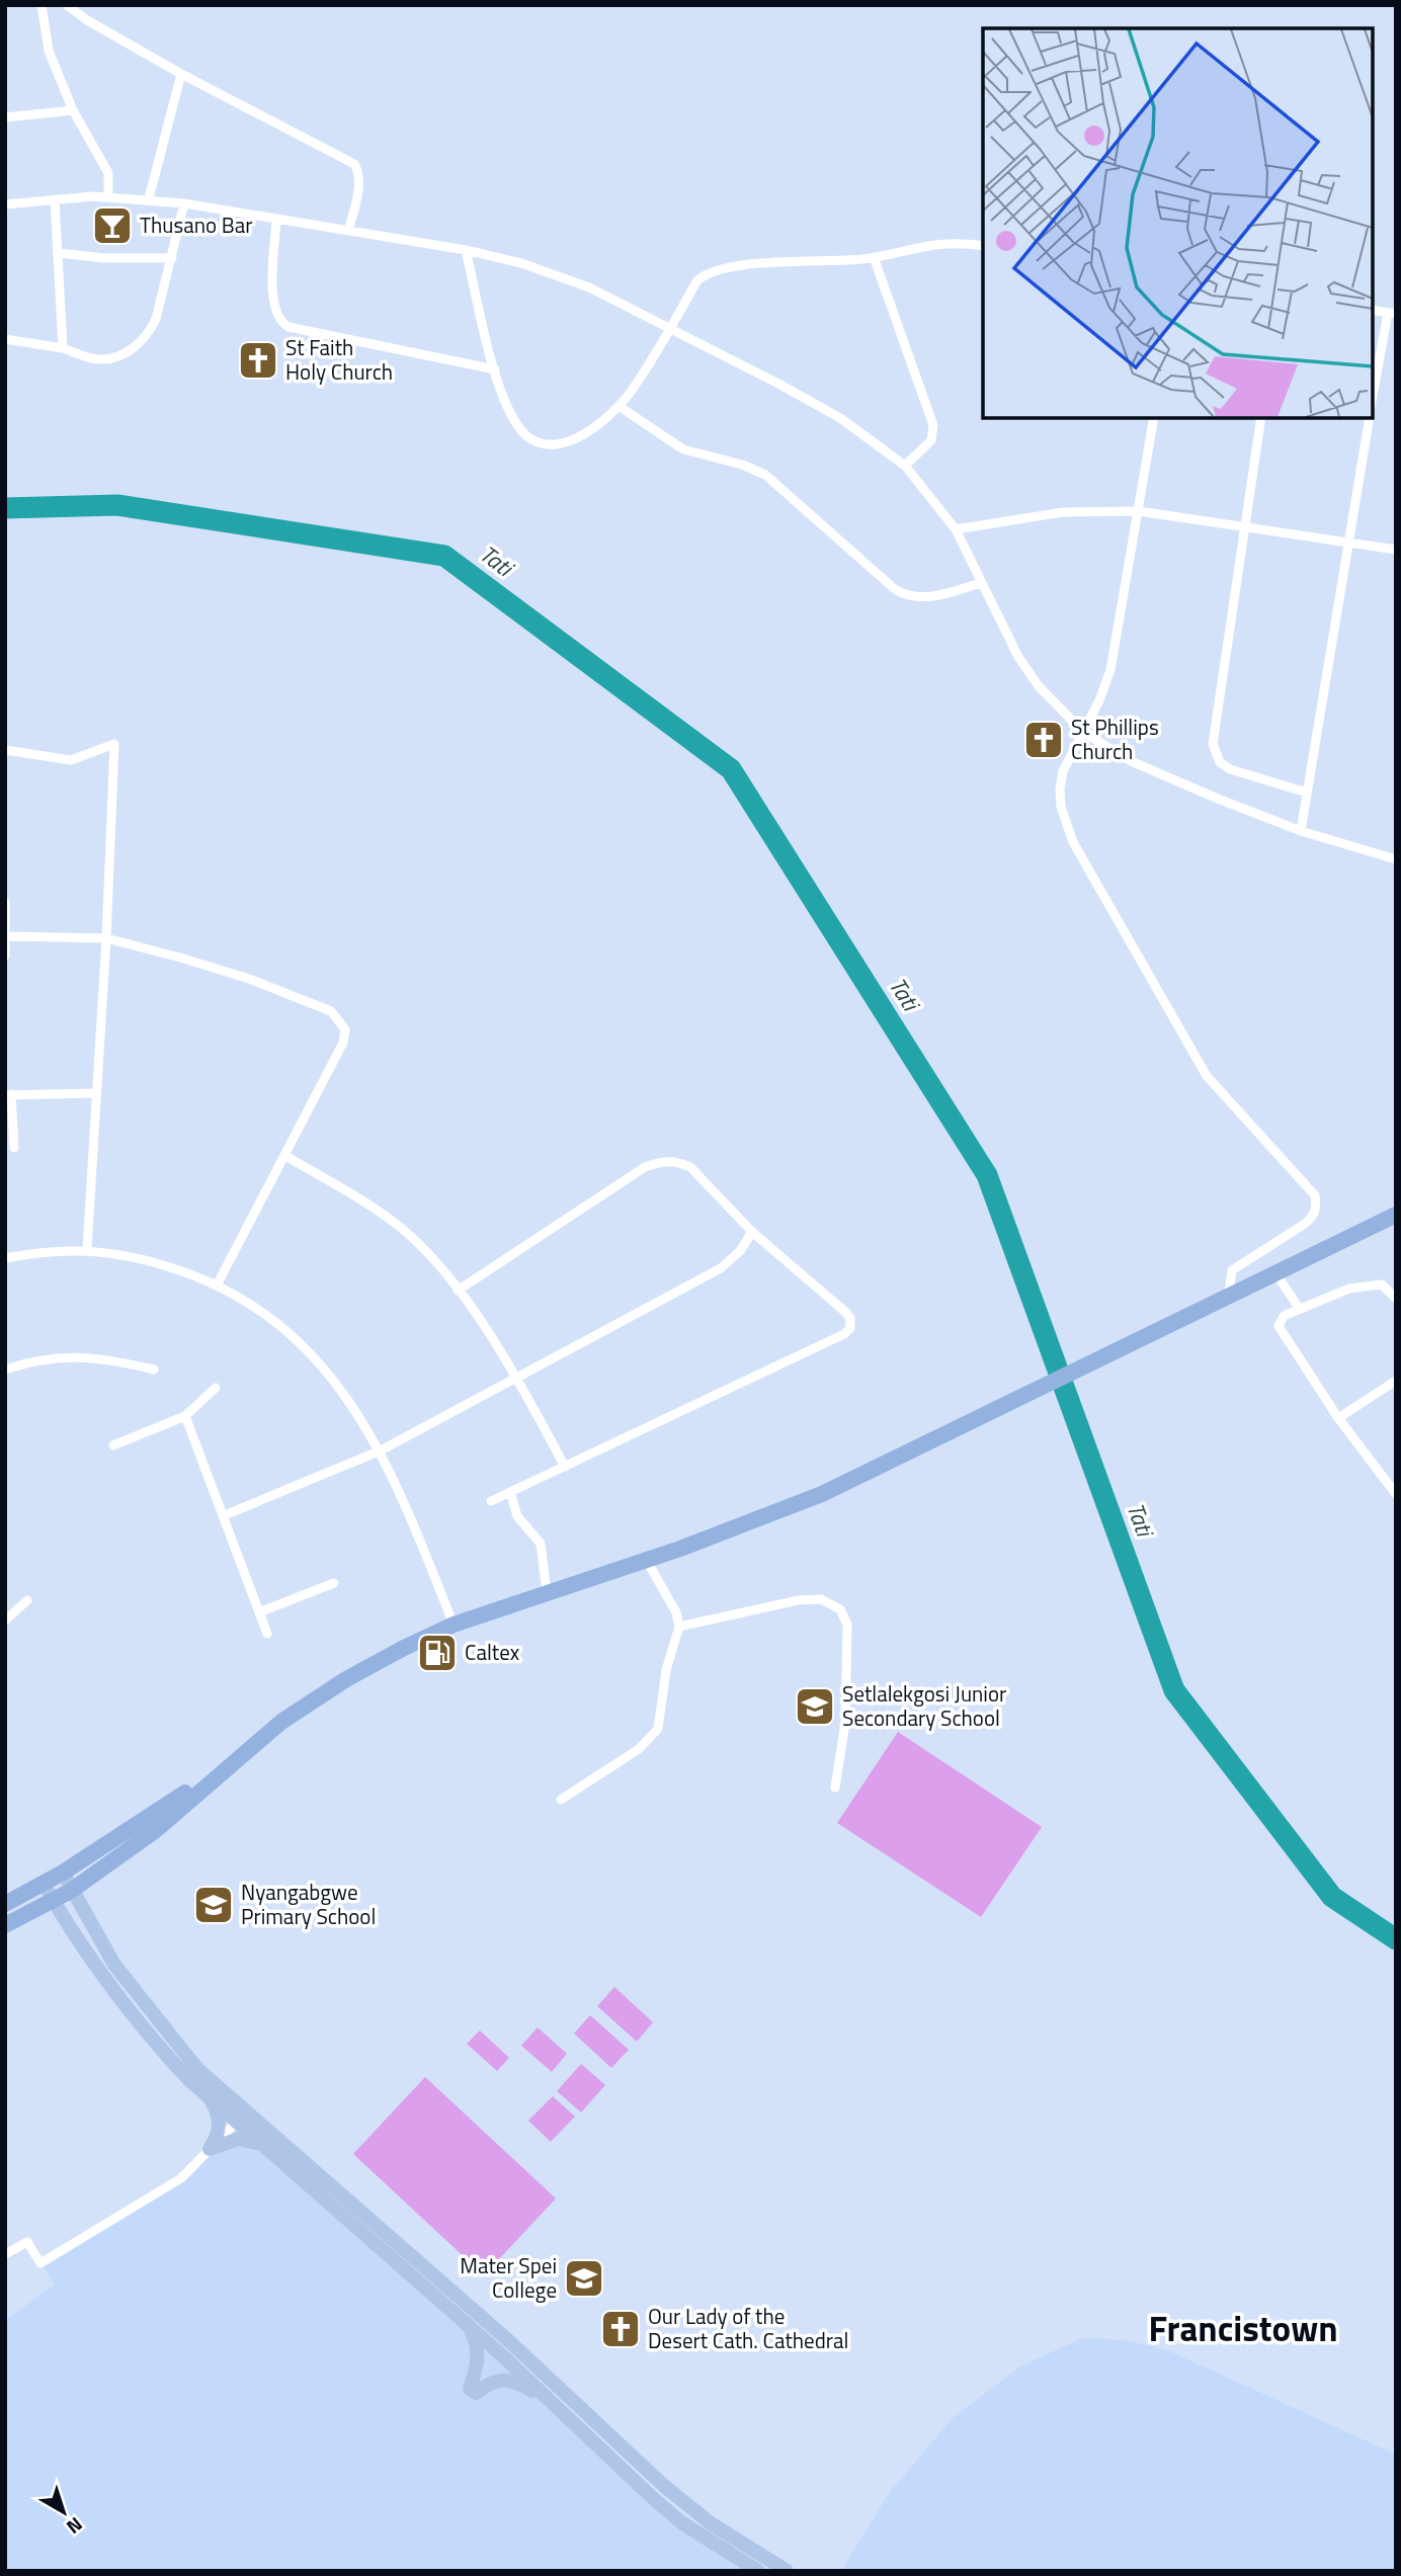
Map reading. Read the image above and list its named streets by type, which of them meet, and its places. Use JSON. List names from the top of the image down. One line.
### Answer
{"districts":["Francistown"],"water":["Tati"],"places":{"bar":["Thusano Bar"],"church":["St Faith Holy Church","St Phillips Church","Our Lady of the Desert Cath. Cathedral"],"fuel station":["Caltex"],"school or university":["Setlalekgosi Junior Secondary School","Nyangabgwe Primary School","Mater Spei College"]},"north":"bottom right"}
